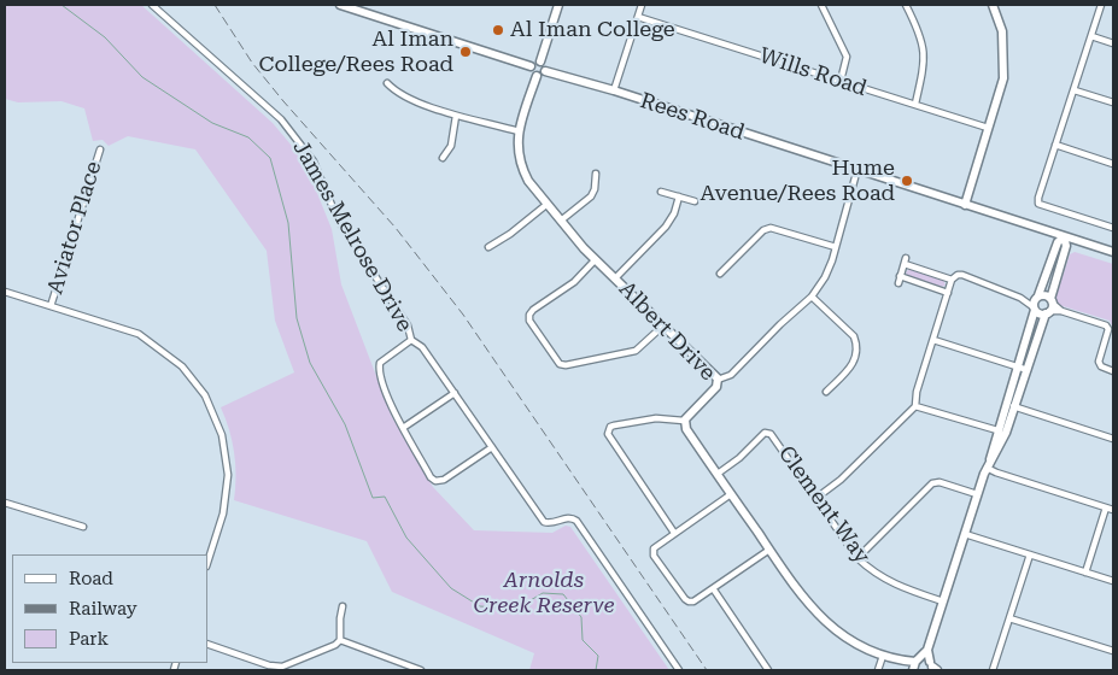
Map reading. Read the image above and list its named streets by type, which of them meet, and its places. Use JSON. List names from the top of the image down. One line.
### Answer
{"streets":{"street":["Wills Road","Rees Road","Aviator Place","James Melrose Drive","Albert Drive","Clement Way"]},"crossings":[["Rees Road","Albert Drive"]],"parks":["Arnolds Creek Reserve"],"places":["Al Iman College","Al Iman College/Rees Road","Hume Avenue/Rees Road"],"legend":["Road","Railway","Park"]}
